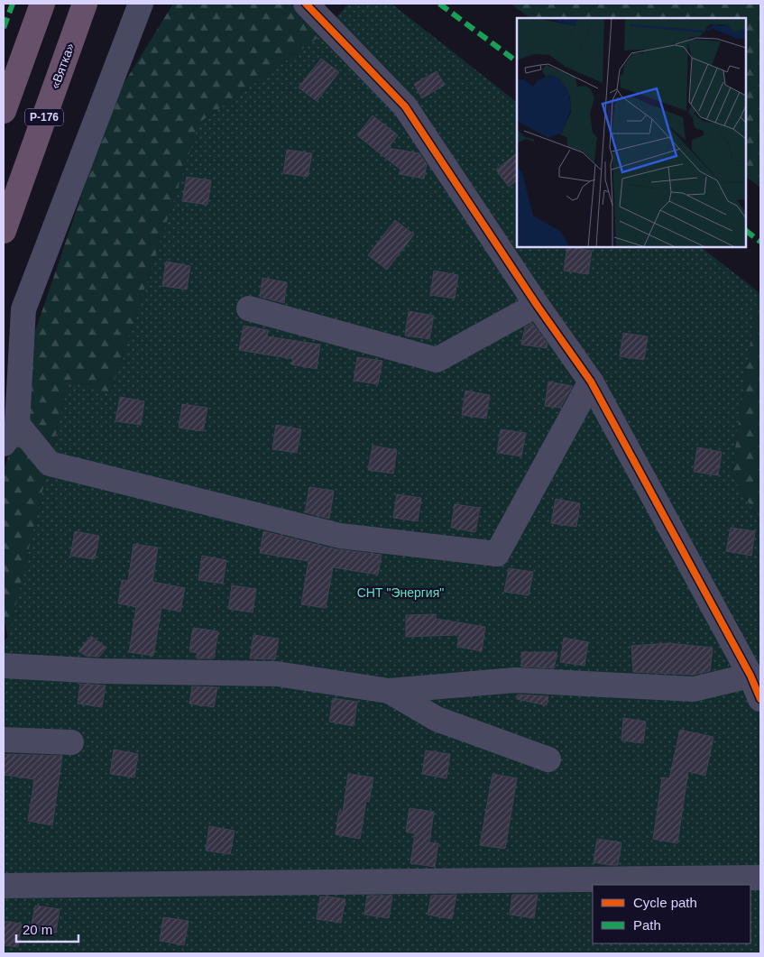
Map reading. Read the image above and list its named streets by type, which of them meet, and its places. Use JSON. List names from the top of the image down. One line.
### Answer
{"streets":{"highway":["«Вятка»","Р-176"]},"parks":["СНТ \"Энергия\""],"legend":["Cycle path","Path"],"scale_bar":"20 m"}
